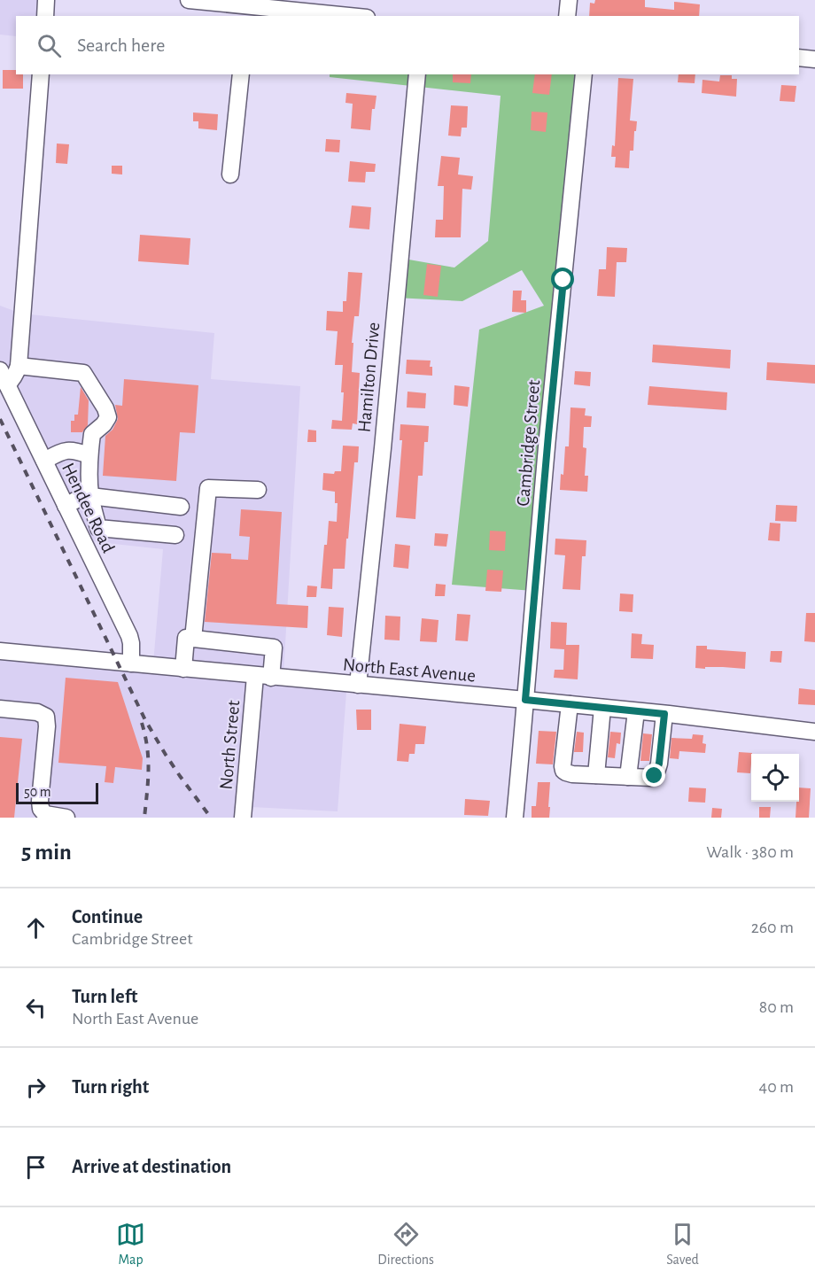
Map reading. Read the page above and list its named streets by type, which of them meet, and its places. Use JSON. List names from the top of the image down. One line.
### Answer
{"streets":{"street":["Hamilton Drive","Cambridge Street","Hendee Road","North East Avenue","North Street"]},"crossings":[["Hamilton Drive","North East Avenue"],["Cambridge Street","North East Avenue"],["Hendee Road","North East Avenue"],["North East Avenue","North Street"]],"scale_bar":"50 m","page":{"search":"Search here","scale":"50 m","heading":["5 min","Walk · 380 m"],"list":[["Continue","Cambridge Street","260 m"],["Turn left","North East Avenue","80 m"],["Turn right","40 m"],"Arrive at destination"],"nav":["Map","Directions","Saved"]}}
